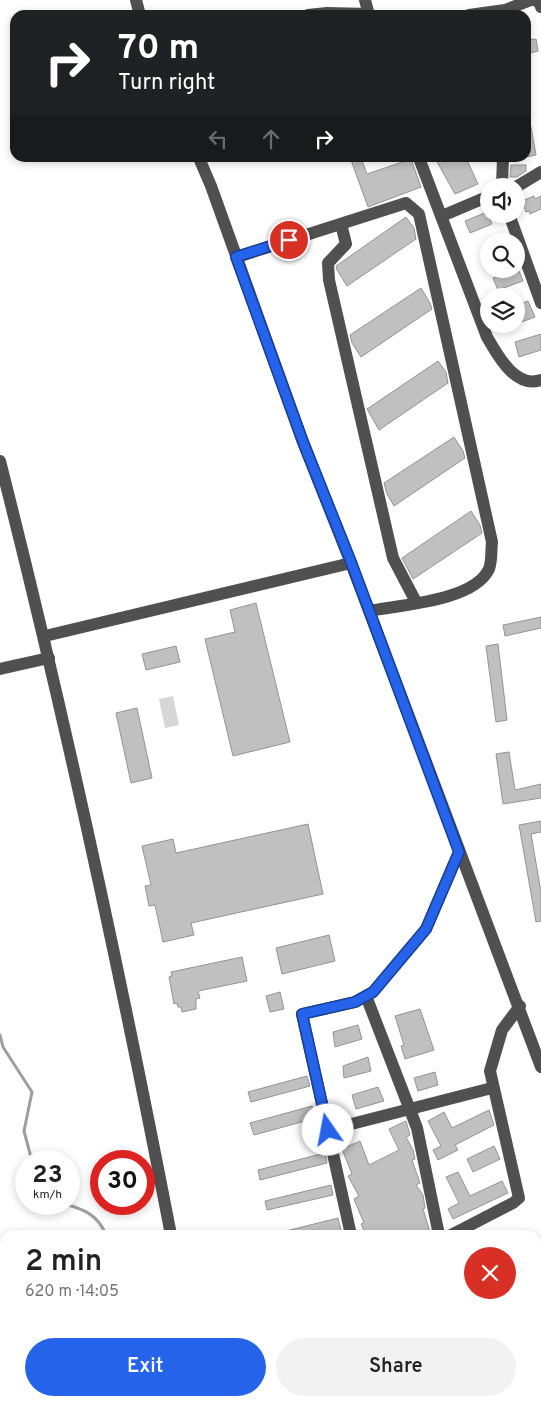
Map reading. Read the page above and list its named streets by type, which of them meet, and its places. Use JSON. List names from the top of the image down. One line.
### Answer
{"page":{"turn":["70 m","Turn right"],"speed":"23 km/h","limit":"30","heading":["2 min","620 m · 14:05"],"buttons":["Exit","Share"]}}
